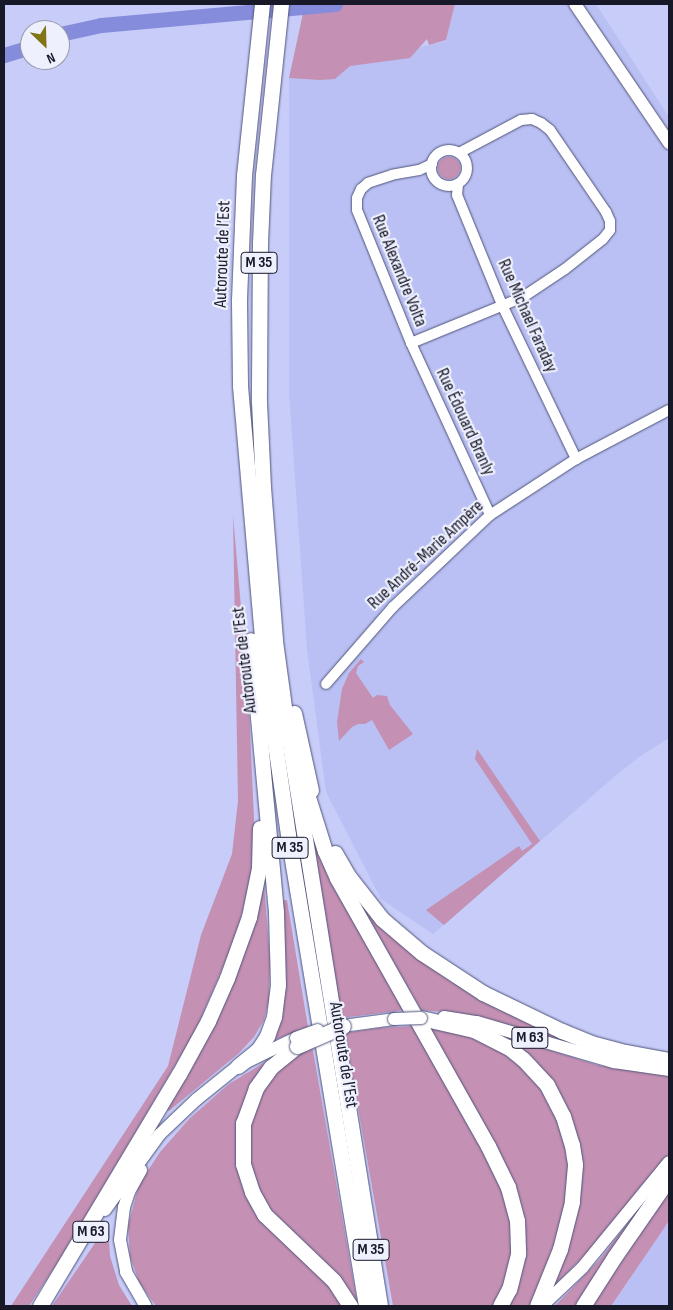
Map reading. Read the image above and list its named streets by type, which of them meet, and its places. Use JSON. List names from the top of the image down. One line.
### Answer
{"streets":{"highway":["Autoroute de l’Est","M 35"],"main road":["M 63"],"street":["Rue Alexandre Volta","Rue Michael Faraday","Rue Édouard Branly","Rue André-Marie Ampère"]},"crossings":[["Rue Alexandre Volta","Rue Michael Faraday"],["Rue Alexandre Volta","Rue Édouard Branly"],["Rue Michael Faraday","Rue André-Marie Ampère"],["Rue Édouard Branly","Rue André-Marie Ampère"]],"north":"bottom right"}
